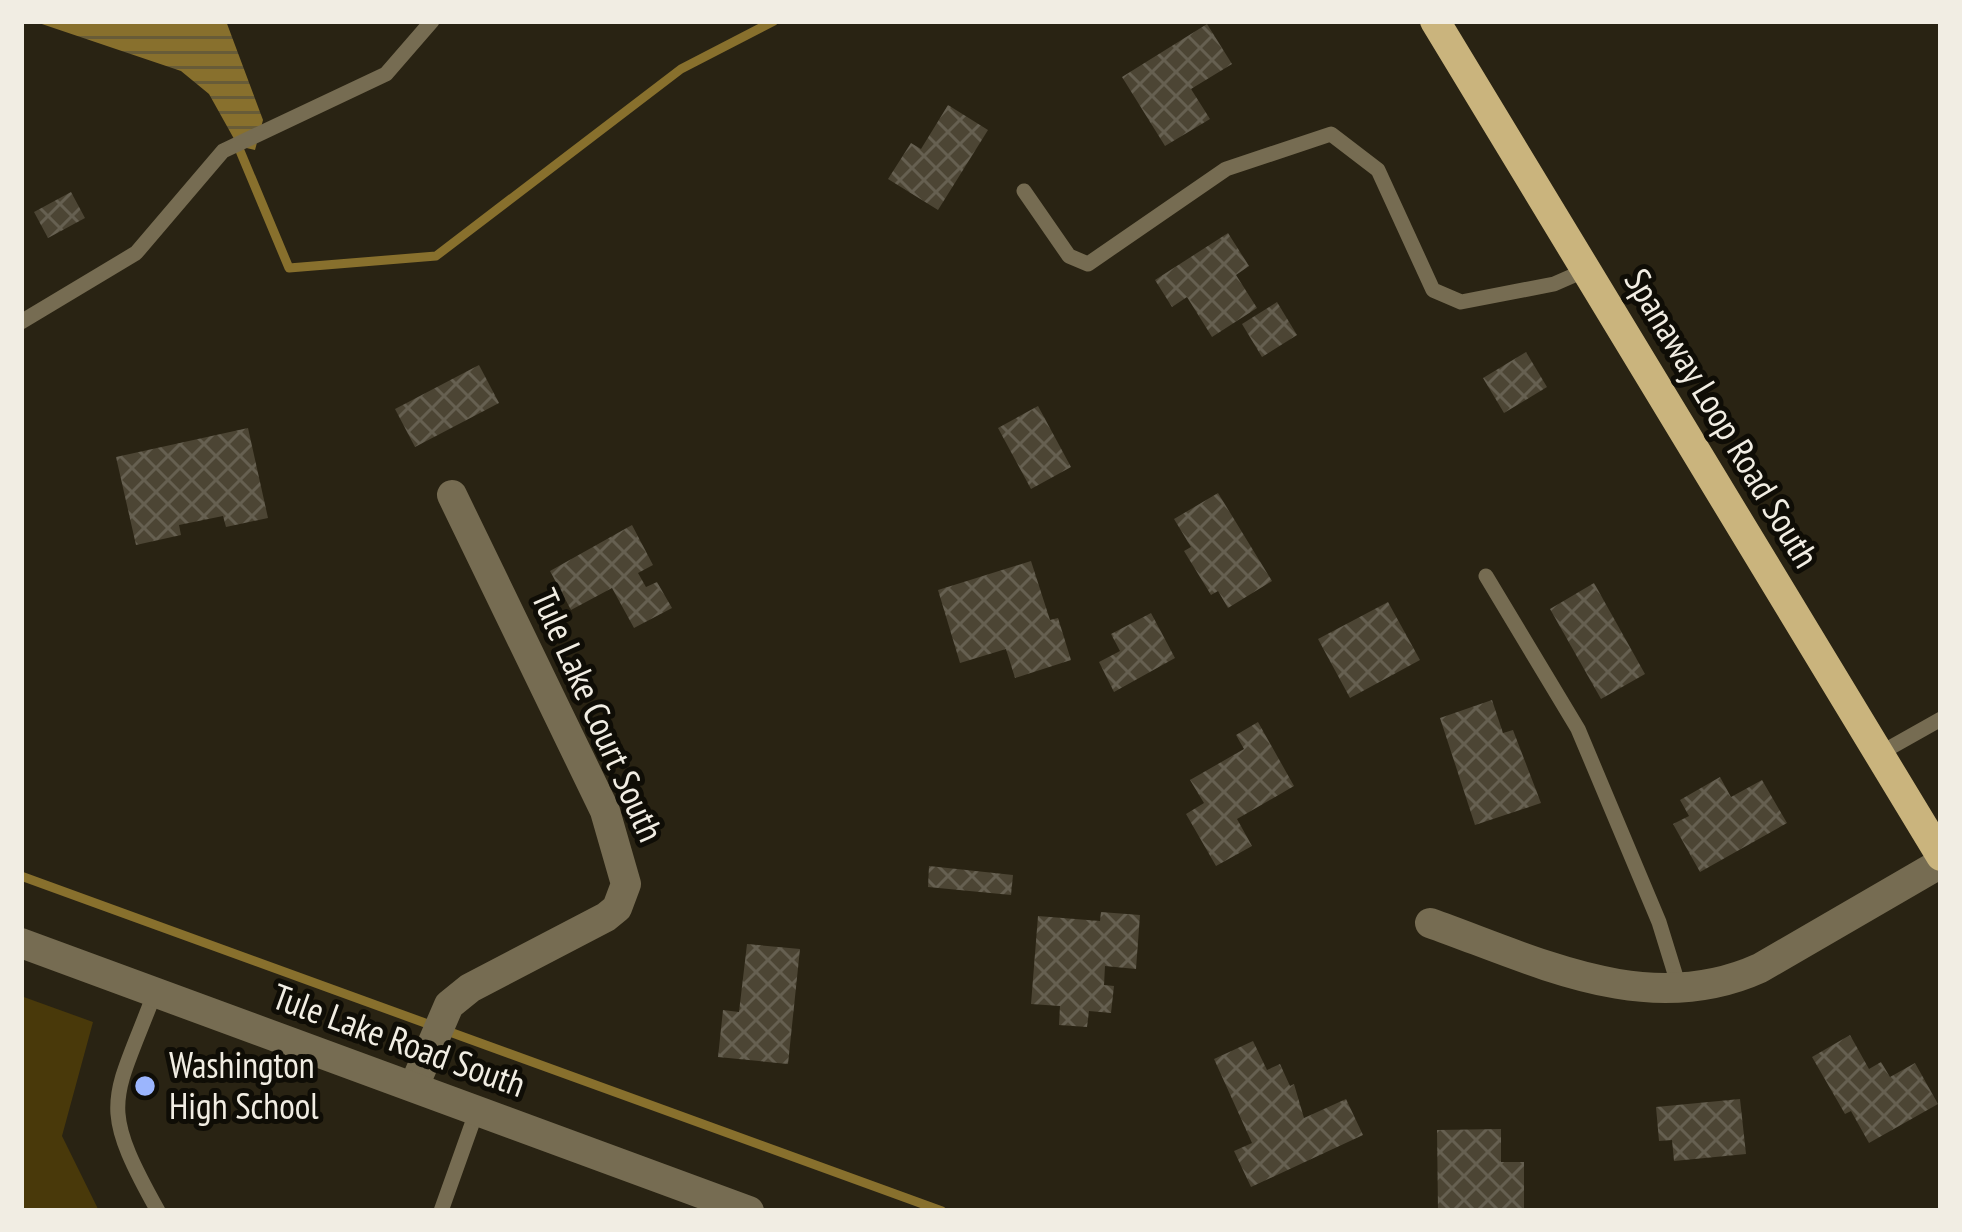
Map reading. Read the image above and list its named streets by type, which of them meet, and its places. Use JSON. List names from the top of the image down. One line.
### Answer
{"streets":{"main road":["Spanaway Loop Road South"],"street":["Tule Lake Court South","Tule Lake Road South"]},"crossings":[["Tule Lake Court South","Tule Lake Road South"]],"places":["Washington High School"]}
